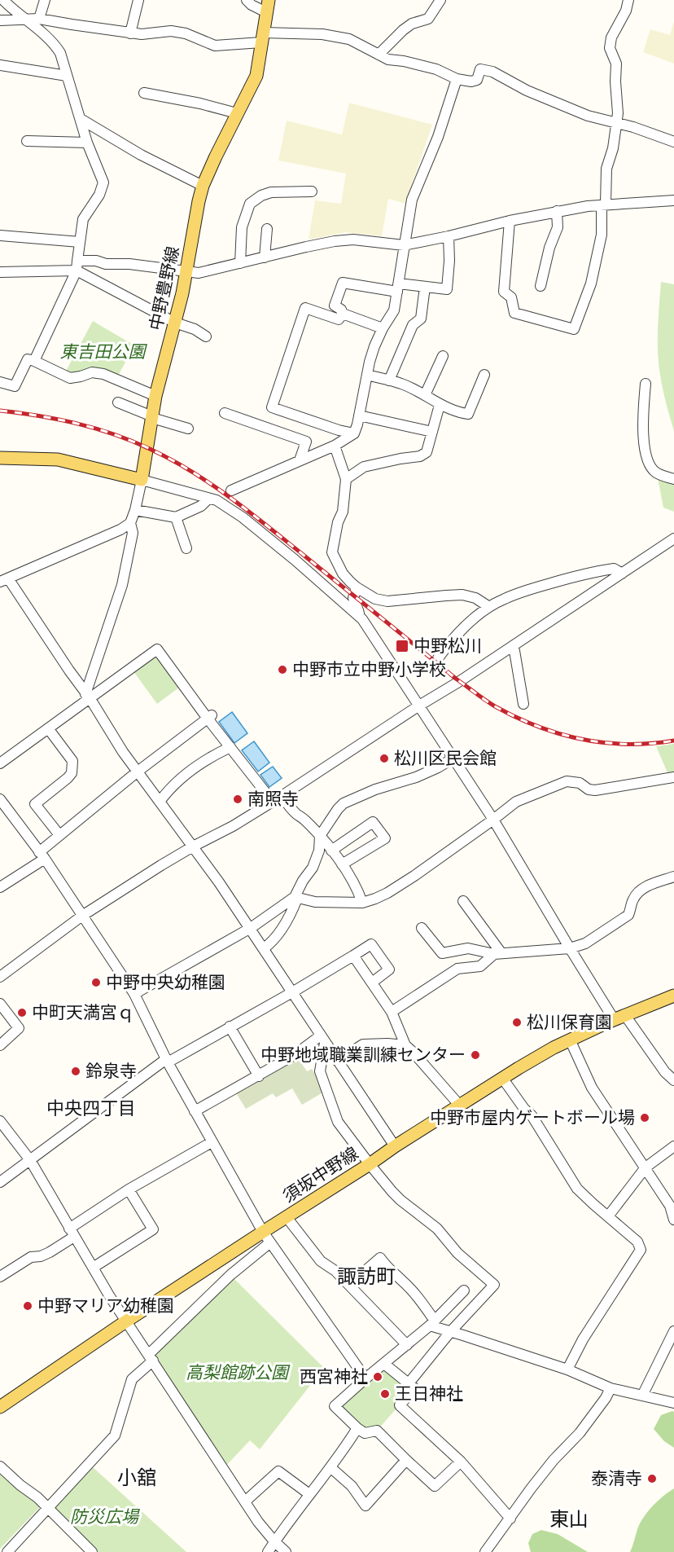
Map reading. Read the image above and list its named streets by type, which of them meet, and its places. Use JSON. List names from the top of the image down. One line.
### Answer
{"streets":{"main road":["中野豊野線","須坂中野線"]},"districts":["中央四丁目","諏訪町","小舘","東山"],"parks":["東吉田公園","高梨館跡公園","防災広場"],"places":{"transit":["中野松川"],"other":["中野市立中野小学校","松川区民会館","南照寺","中野中央幼稚園","中町天満宮ｑ","松川保育園","中野地域職業訓練センター","鈴泉寺","中野市屋内ゲートボール場","中野マリア幼稚園","西宮神社","王日神社","泰清寺"]}}
